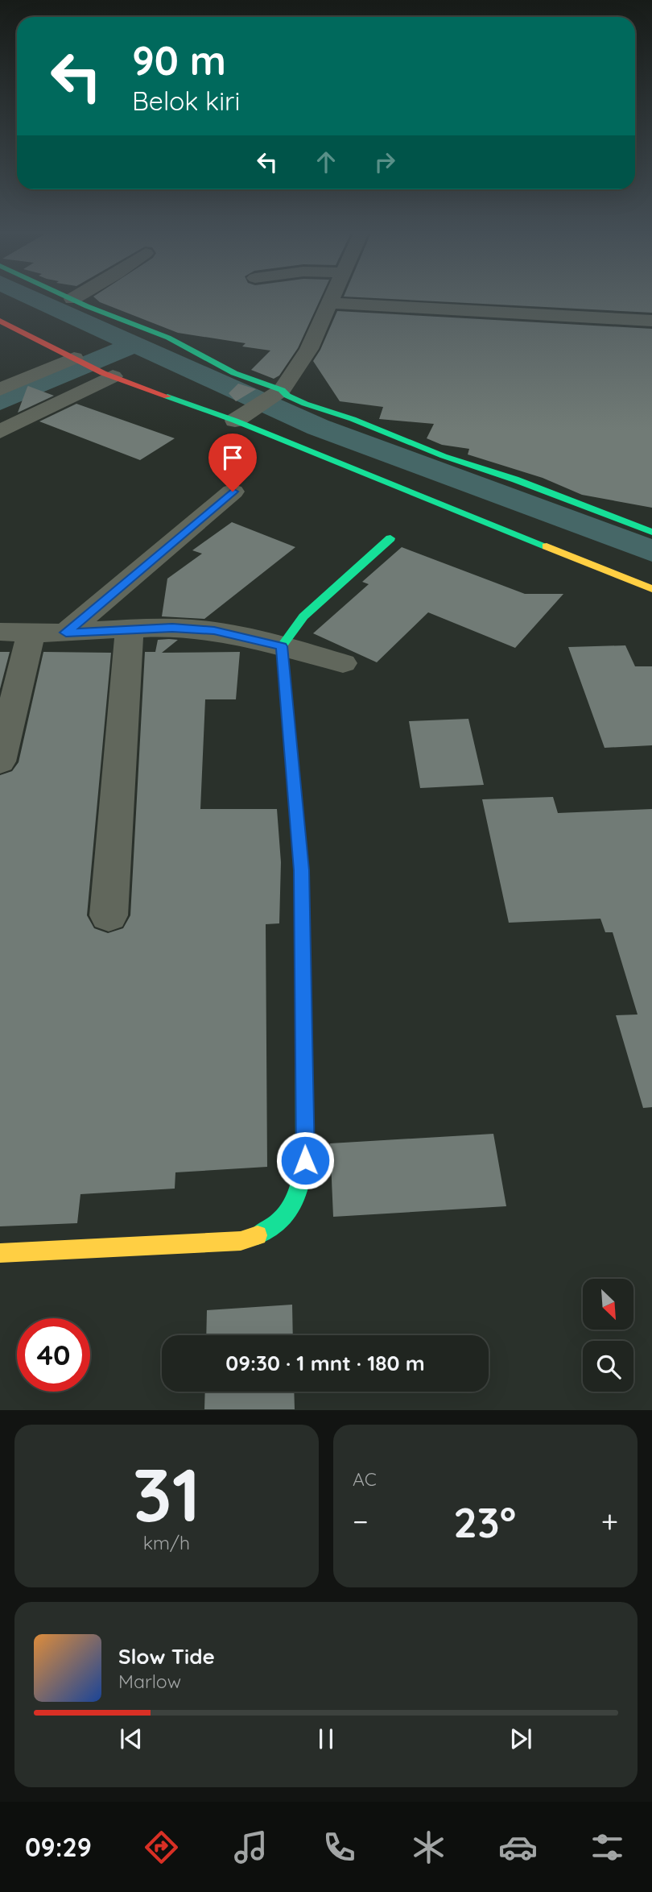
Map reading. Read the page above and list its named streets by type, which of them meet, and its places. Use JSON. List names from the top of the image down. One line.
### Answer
{"north":"bottom right","page":{"turn":["90 m","Belok kiri"],"limit":"40","trip":"09:30 · 1 mnt · 180 m","tile":[["31","km/h"],"AC"],"heat":["−","23°","+"],"song":["Slow Tide","Marlow"],"tabs":"09:29"}}
